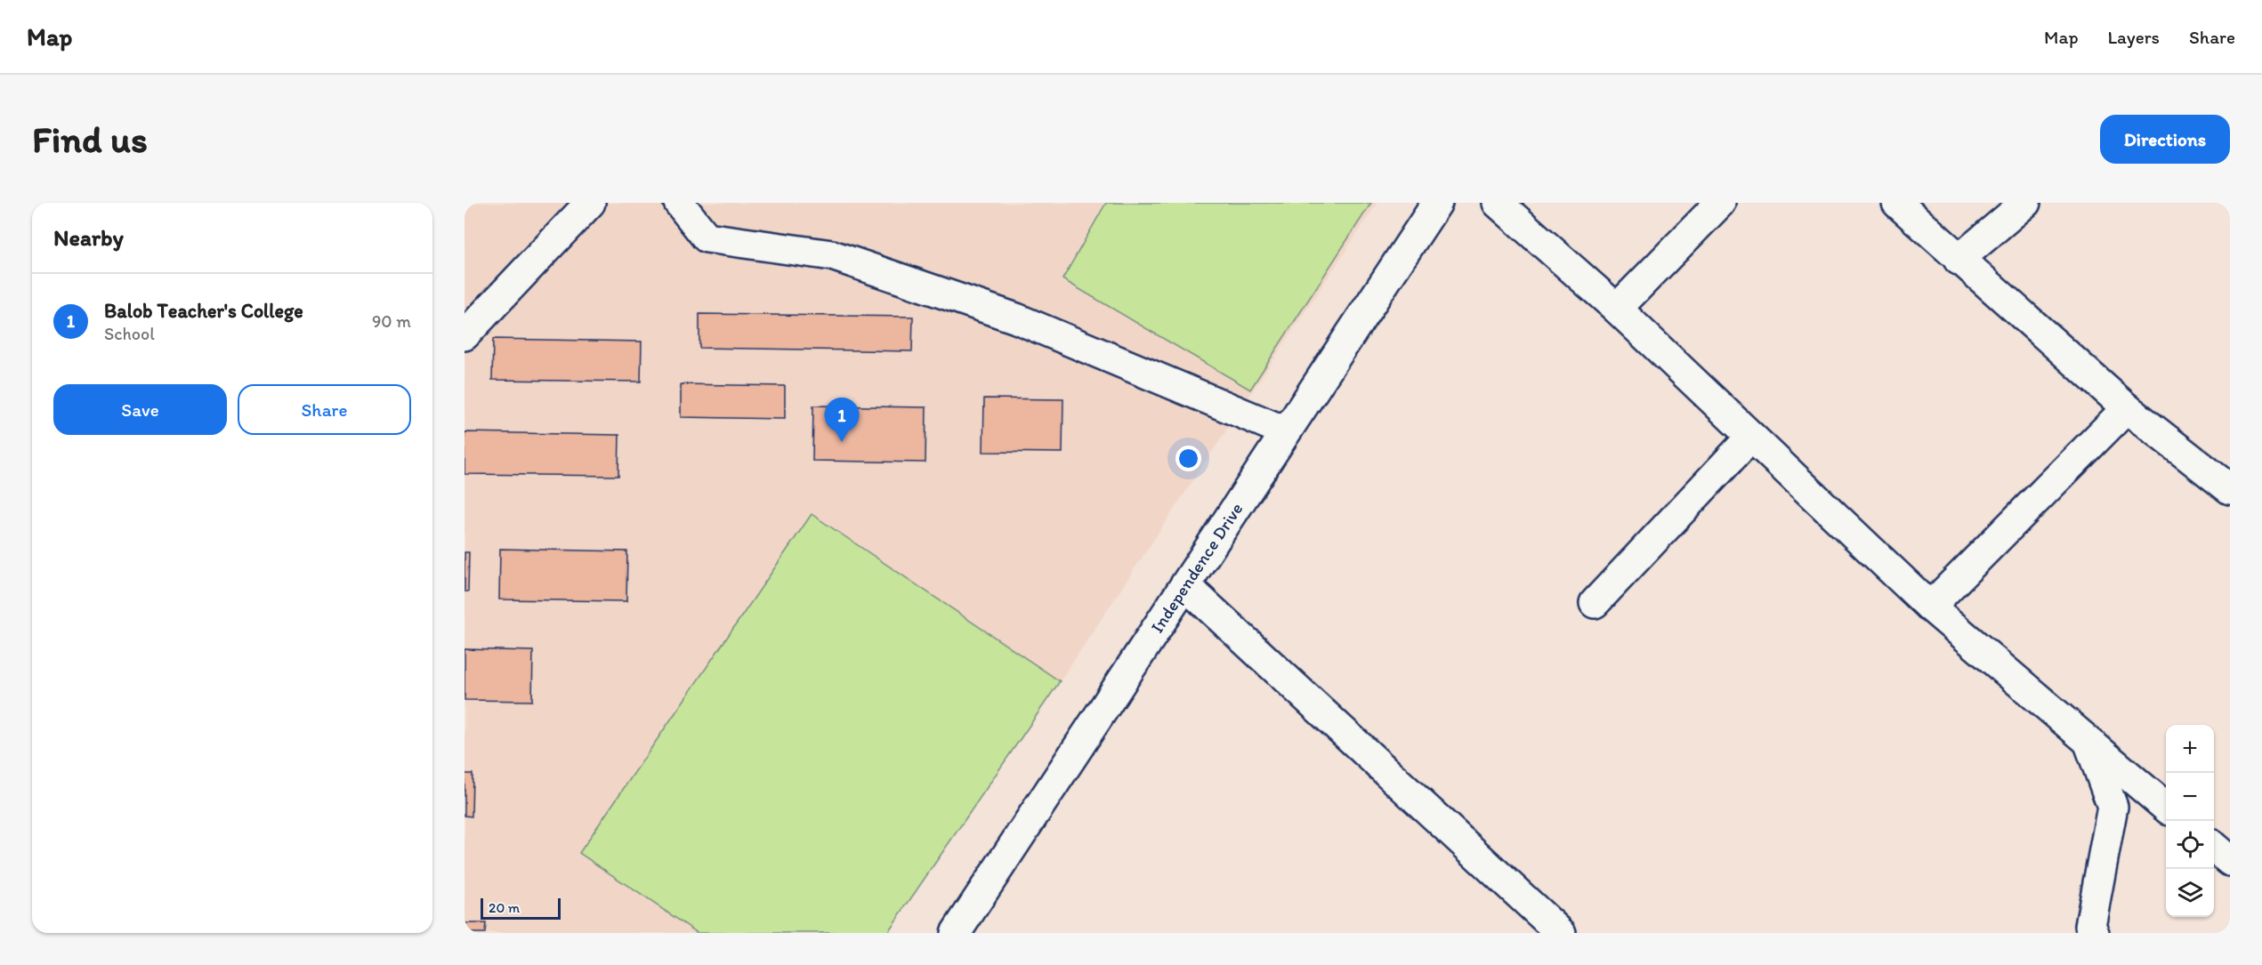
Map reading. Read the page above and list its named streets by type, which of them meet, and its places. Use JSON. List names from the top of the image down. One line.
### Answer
{"streets":{"street":["Independence Drive"]},"scale_bar":"20 m","page":{"header":"Map","nav":["Map","Layers","Share"],"buttons":["Directions",["Save","Share"]],"title":"Find us","heading":"Nearby","list":[{"mark":"1","name":"Balob Teacher's College","note":"School","value":"90 m"}],"pins":"1","map_buttons":["+","−"],"scale":"20 m"}}
